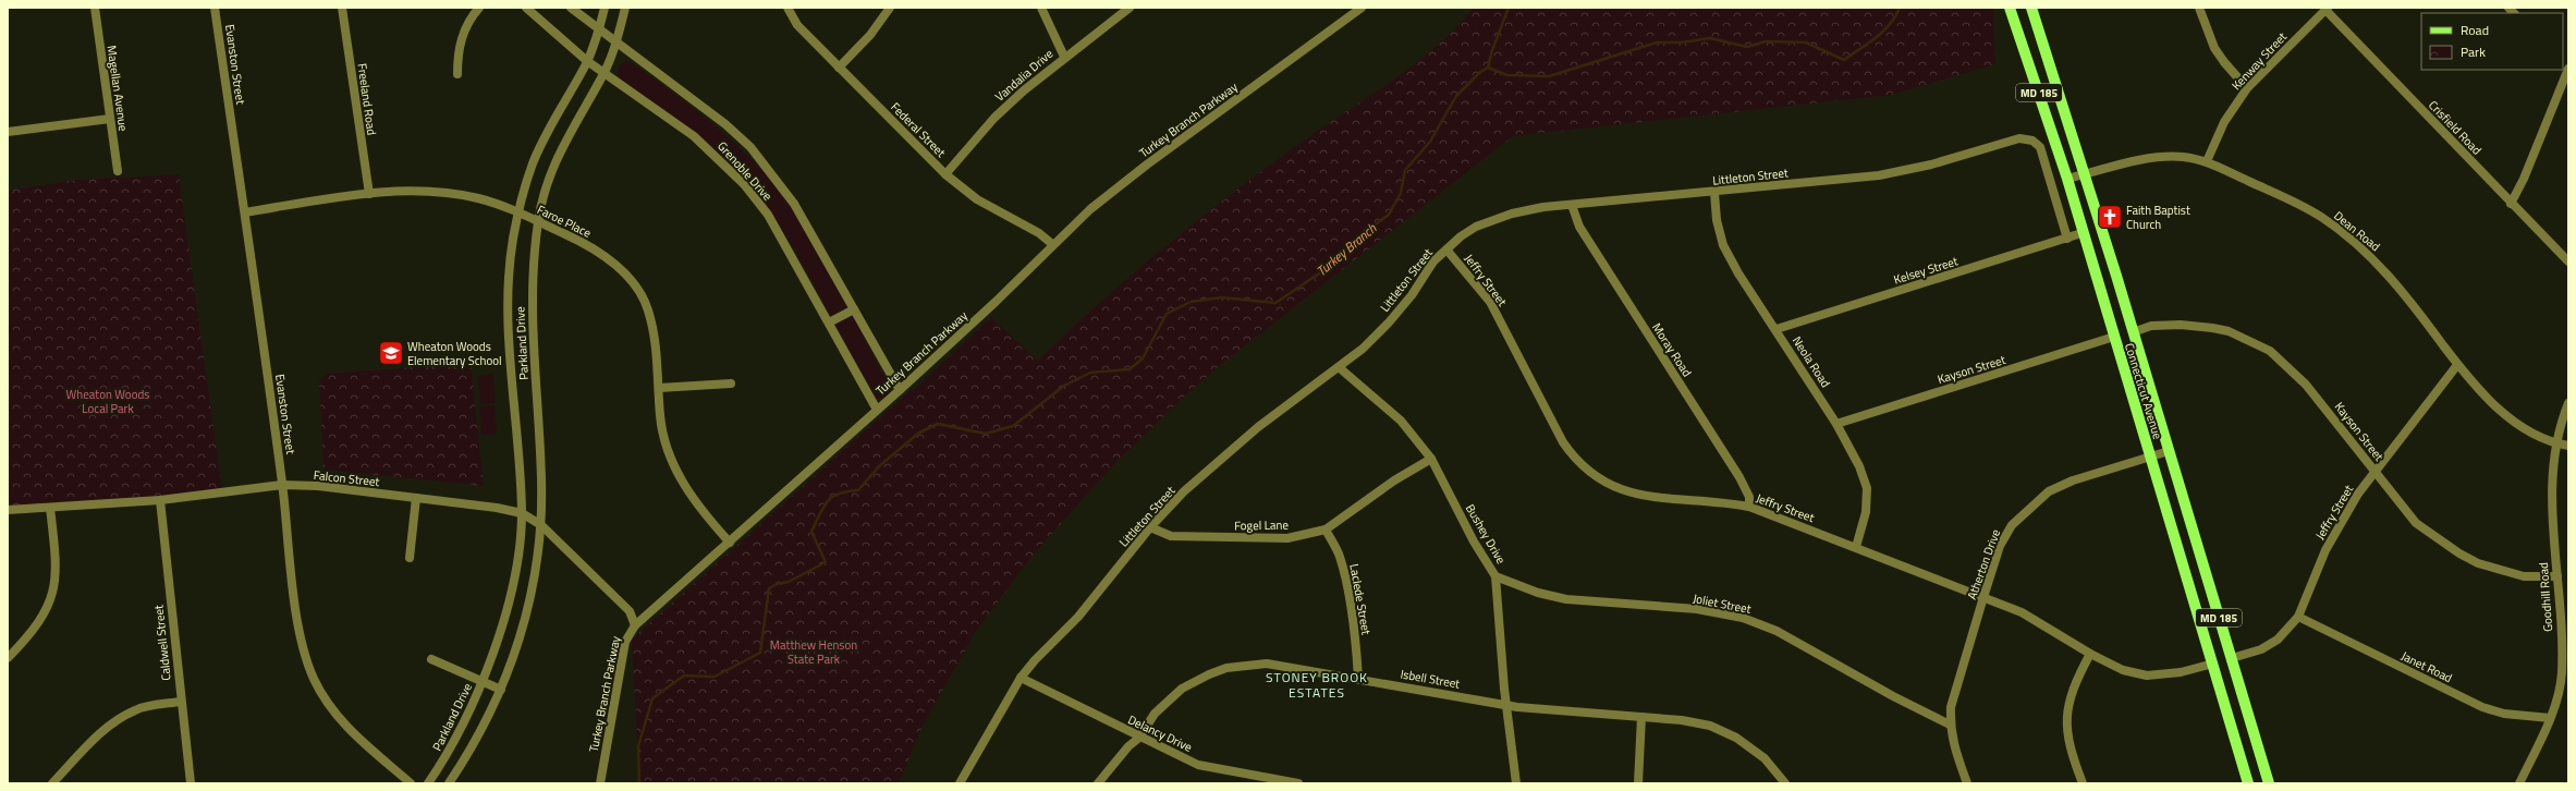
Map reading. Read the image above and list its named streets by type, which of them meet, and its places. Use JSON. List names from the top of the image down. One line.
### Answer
{"streets":{"main road":["MD 185","Connecticut Avenue"],"street":["Kenway Street","Evanston Street","Vandalia Drive","Magellan Avenue","Freeland Road","Turkey Branch Parkway","Crisfield Road","Federal Street","Grenoble Drive","Littleton Street","Faroe Place","Dean Road","Kelsey Street","Jeffry Street","Parkland Drive","Moray Road","Neola Road","Kayson Street","Falcon Street","Fogel Lane","Bushey Drive","Atherton Drive","Goodhill Road","Laclede Street","Joliet Street","Caldwell Street","Janet Road","Isbell Street","Delancy Drive"]},"crossings":[["Kenway Street","Crisfield Road"],["Kenway Street","Dean Road"],["Evanston Street","Faroe Place"],["Evanston Street","Falcon Street"],["Vandalia Drive","Federal Street"],["Freeland Road","Faroe Place"],["Turkey Branch Parkway","Federal Street"],["Turkey Branch Parkway","Grenoble Drive"],["Turkey Branch Parkway","Faroe Place"],["Turkey Branch Parkway","Falcon Street"],["Grenoble Drive","Parkland Drive"],["Littleton Street","Kelsey Street"],["Littleton Street","Jeffry Street"],["Littleton Street","Moray Road"],["Littleton Street","Neola Road"],["Littleton Street","Fogel Lane"],["Littleton Street","Bushey Drive"],["Littleton Street","Delancy Drive"],["Faroe Place","Parkland Drive"],["Dean Road","Jeffry Street"],["Dean Road","Connecticut Avenue"],["Dean Road","Goodhill Road"],["Kelsey Street","Neola Road"],["Kelsey Street","Connecticut Avenue"],["Jeffry Street","Moray Road"],["Jeffry Street","Neola Road"],["Jeffry Street","Kayson Street"],["Jeffry Street","Connecticut Avenue"],["Jeffry Street","Atherton Drive"],["Jeffry Street","Janet Road"],["Parkland Drive","Falcon Street"],["Neola Road","Kayson Street"],["Kayson Street","Connecticut Avenue"],["Kayson Street","Goodhill Road"],["Connecticut Avenue","Atherton Drive"],["Falcon Street","Caldwell Street"],["Fogel Lane","Bushey Drive"],["Fogel Lane","Laclede Street"],["Bushey Drive","Joliet Street"],["Bushey Drive","Isbell Street"],["Atherton Drive","Joliet Street"],["Goodhill Road","Janet Road"],["Laclede Street","Isbell Street"],["Isbell Street","Delancy Drive"]],"districts":["STONEY BROOK ESTATES"],"water":["Turkey Branch"],"parks":["Wheaton Woods Local Park","Matthew Henson State Park"],"places":{"church":["Faith Baptist Church"],"school or university":["Wheaton Woods Elementary School"]},"legend":["Road","Park"]}
